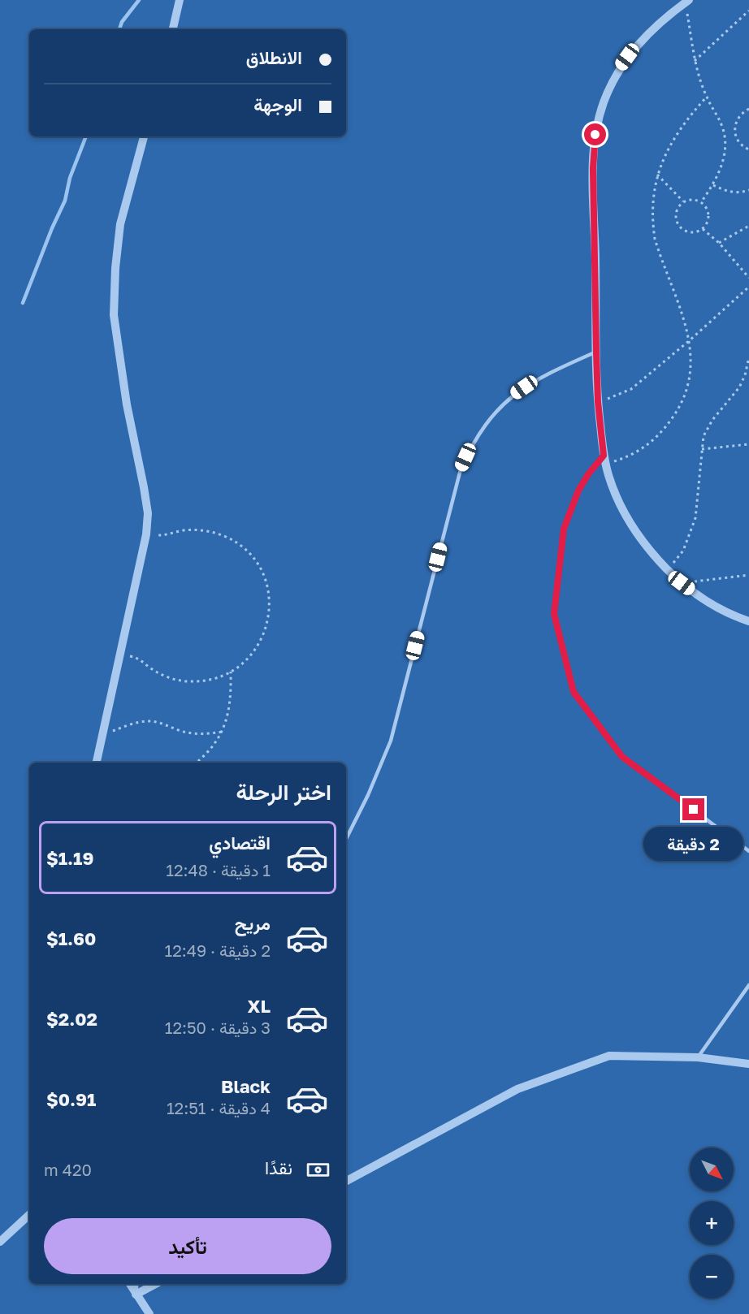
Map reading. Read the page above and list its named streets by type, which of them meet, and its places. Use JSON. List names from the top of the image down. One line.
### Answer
{"north":"bottom right","page":{"banner":["الانطلاق","الوجهة"],"heading":"اختر الرحلة","list":[{"name":"اقتصادي","note":"1 دقيقة · 12:48","value":"$1.19"},{"name":"مريح","note":"2 دقيقة · 12:49","value":"$1.60"},{"name":"XL","note":"3 دقيقة · 12:50","value":"$2.02"},{"name":"Black","note":"4 دقيقة · 12:51","value":"$0.91"}],"bubble":"2 دقيقة","pay":["نقدًا","420 m"],"map_buttons":["+","−"],"buttons":"تأكيد"}}
